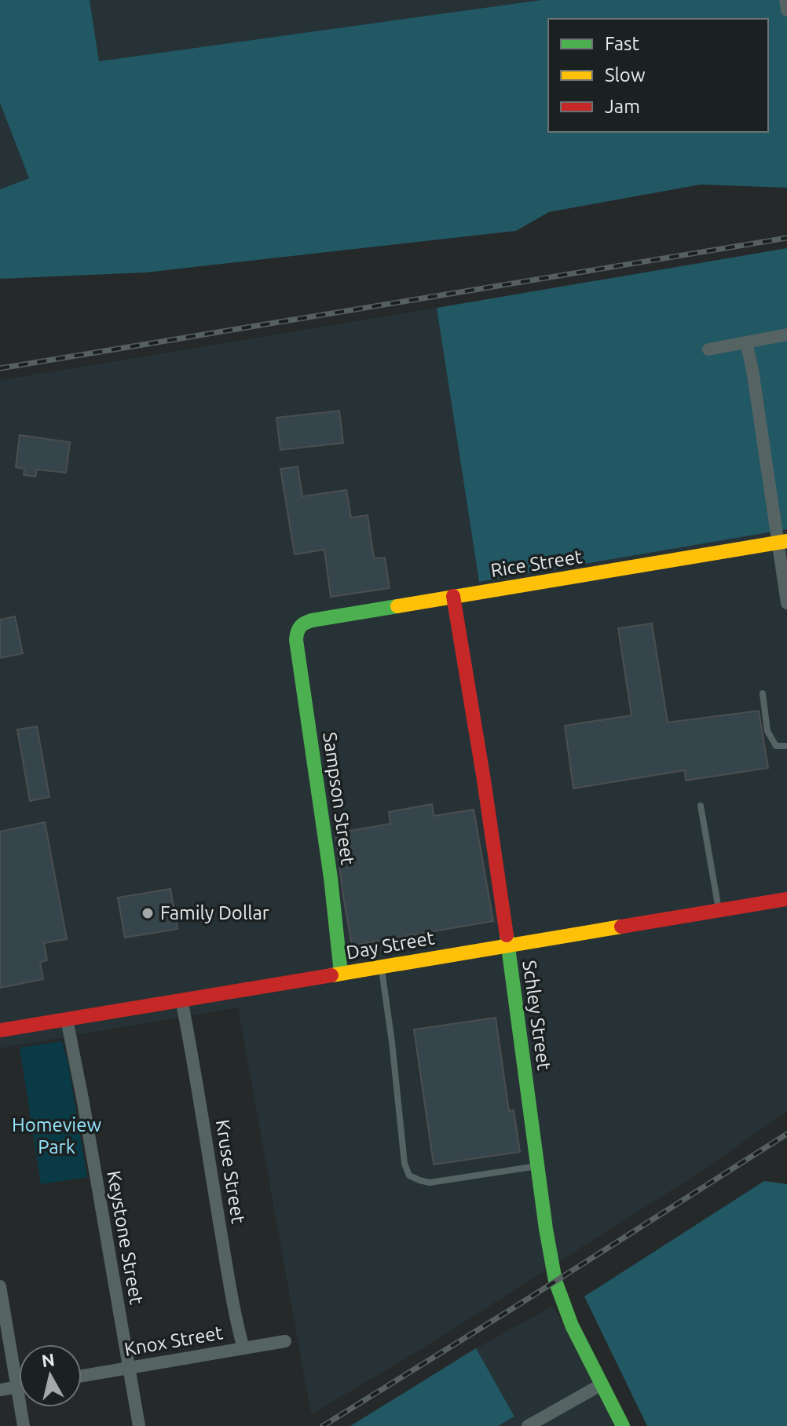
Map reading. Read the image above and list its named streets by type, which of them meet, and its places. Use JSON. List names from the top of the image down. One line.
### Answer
{"streets":{"street":["Rice Street","Sampson Street","Day Street","Schley Street","Kruse Street","Keystone Street","Knox Street"]},"crossings":[["Rice Street","Sampson Street"],["Rice Street","Schley Street"],["Sampson Street","Day Street"],["Day Street","Schley Street"],["Day Street","Kruse Street"],["Day Street","Keystone Street"],["Kruse Street","Knox Street"],["Keystone Street","Knox Street"]],"parks":["Homeview Park"],"places":["Family Dollar"],"legend":["Fast","Slow","Jam"],"north":"top"}
